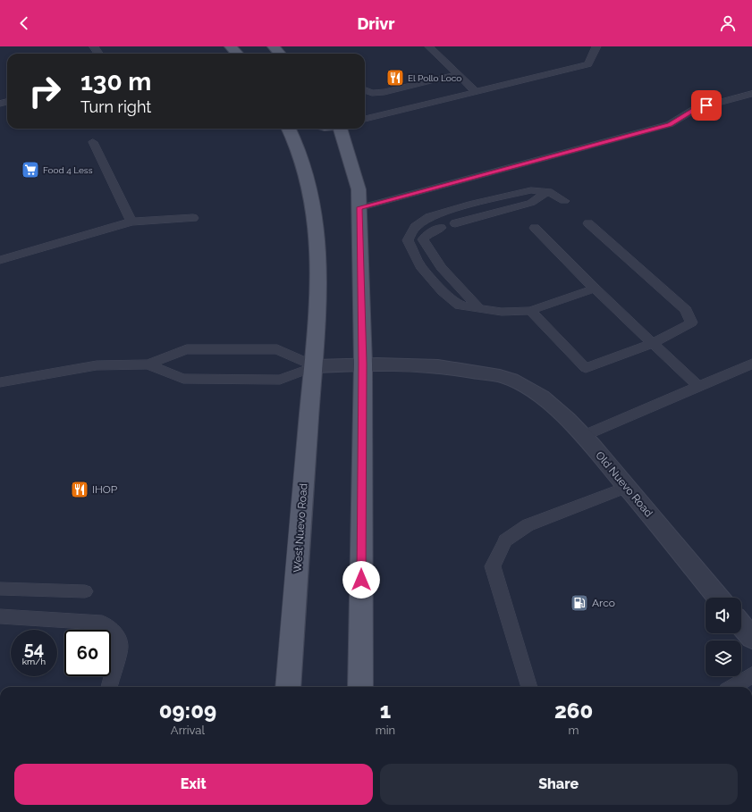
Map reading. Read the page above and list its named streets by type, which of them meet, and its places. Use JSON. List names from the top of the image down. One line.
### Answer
{"streets":{"main road":["West Nuevo Road"],"street":["Old Nuevo Road"]},"places":{"restaurant":["El Pollo Loco","IHOP"],"supermarket":["Food 4 Less"],"fuel station":["Arco"]},"page":{"header":"Drivr","turn":["130 m","Turn right"],"speed":"54 km/h","limit":"60","eta":["09:09","Arrival","1","min","260","m"],"buttons":["Exit","Share"]}}
